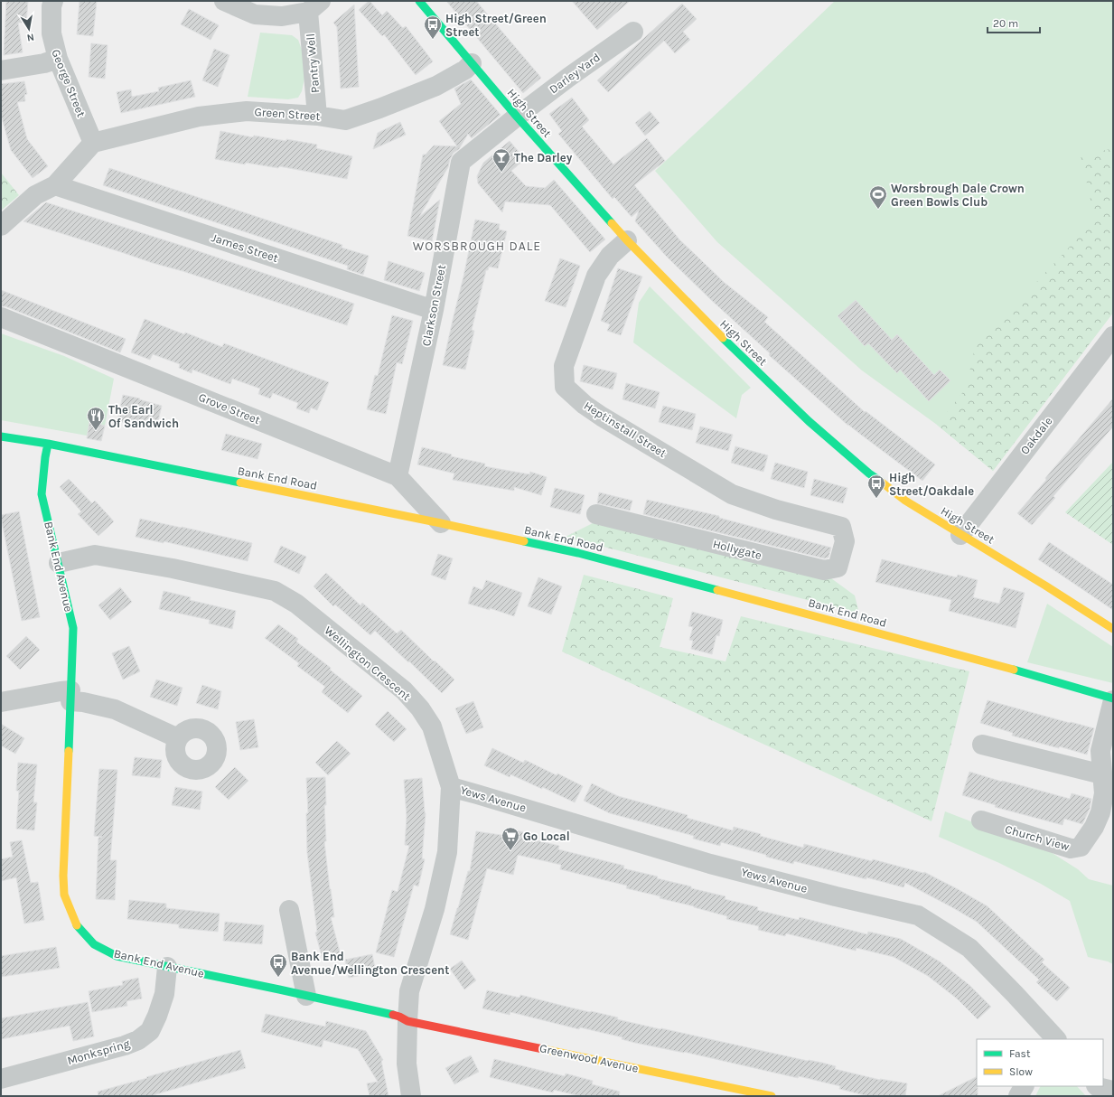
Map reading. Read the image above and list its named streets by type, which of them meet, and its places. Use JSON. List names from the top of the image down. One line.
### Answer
{"streets":{"street":["Pantry Well","Darley Yard","George Street","High Street","Green Street","James Street","Clarkson Street","Grove Street","Heptinstall Street","Oakdale","Bank End Road","Hollygate","Bank End Avenue","Wellington Crescent","Yews Avenue","Church View","Monkspring","Greenwood Avenue"]},"crossings":[["Pantry Well","Green Street"],["Darley Yard","High Street"],["Darley Yard","Clarkson Street"],["George Street","Green Street"],["High Street","Green Street"],["High Street","Clarkson Street"],["High Street","Heptinstall Street"],["High Street","Oakdale"],["James Street","Clarkson Street"],["Clarkson Street","Grove Street"],["Grove Street","Bank End Road"],["Heptinstall Street","Hollygate"],["Bank End Road","Bank End Avenue"],["Bank End Road","Church View"],["Bank End Avenue","Wellington Crescent"],["Bank End Avenue","Monkspring"],["Bank End Avenue","Greenwood Avenue"],["Wellington Crescent","Yews Avenue"],["Wellington Crescent","Greenwood Avenue"]],"districts":["WORSBROUGH DALE"],"places":{"bus stop":["High Street/Green Street","High Street/Oakdale","Bank End Avenue/Wellington Crescent"],"bar":["The Darley"],"sports":["Worsbrough Dale Crown Green Bowls Club"],"restaurant":["The Earl Of Sandwich"],"supermarket":["Go Local"]},"legend":["Fast","Slow"],"scale_bar":"20 m","north":"bottom"}
